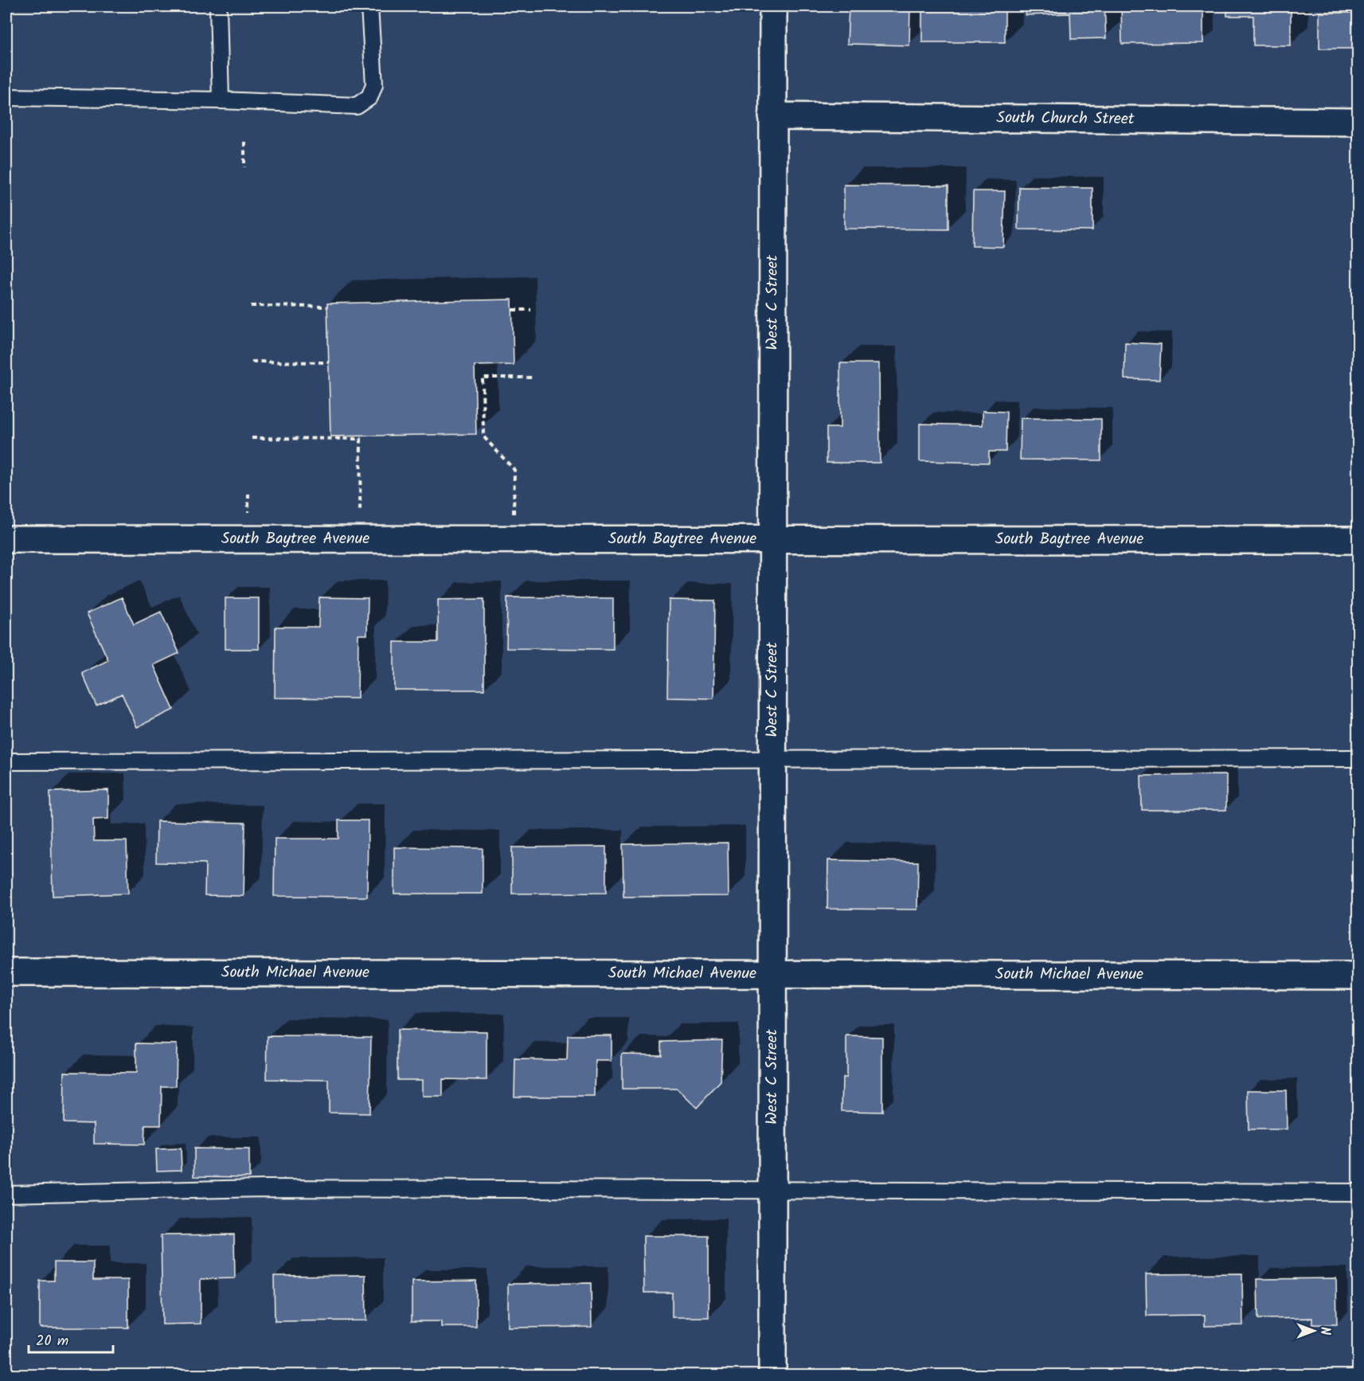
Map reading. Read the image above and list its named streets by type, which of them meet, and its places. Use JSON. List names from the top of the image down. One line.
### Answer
{"streets":{"street":["South Church Street","West C Street","South Baytree Avenue","South Michael Avenue"]},"crossings":[["South Church Street","West C Street"],["West C Street","South Baytree Avenue"],["West C Street","South Michael Avenue"]],"scale_bar":"20 m","north":"right"}
